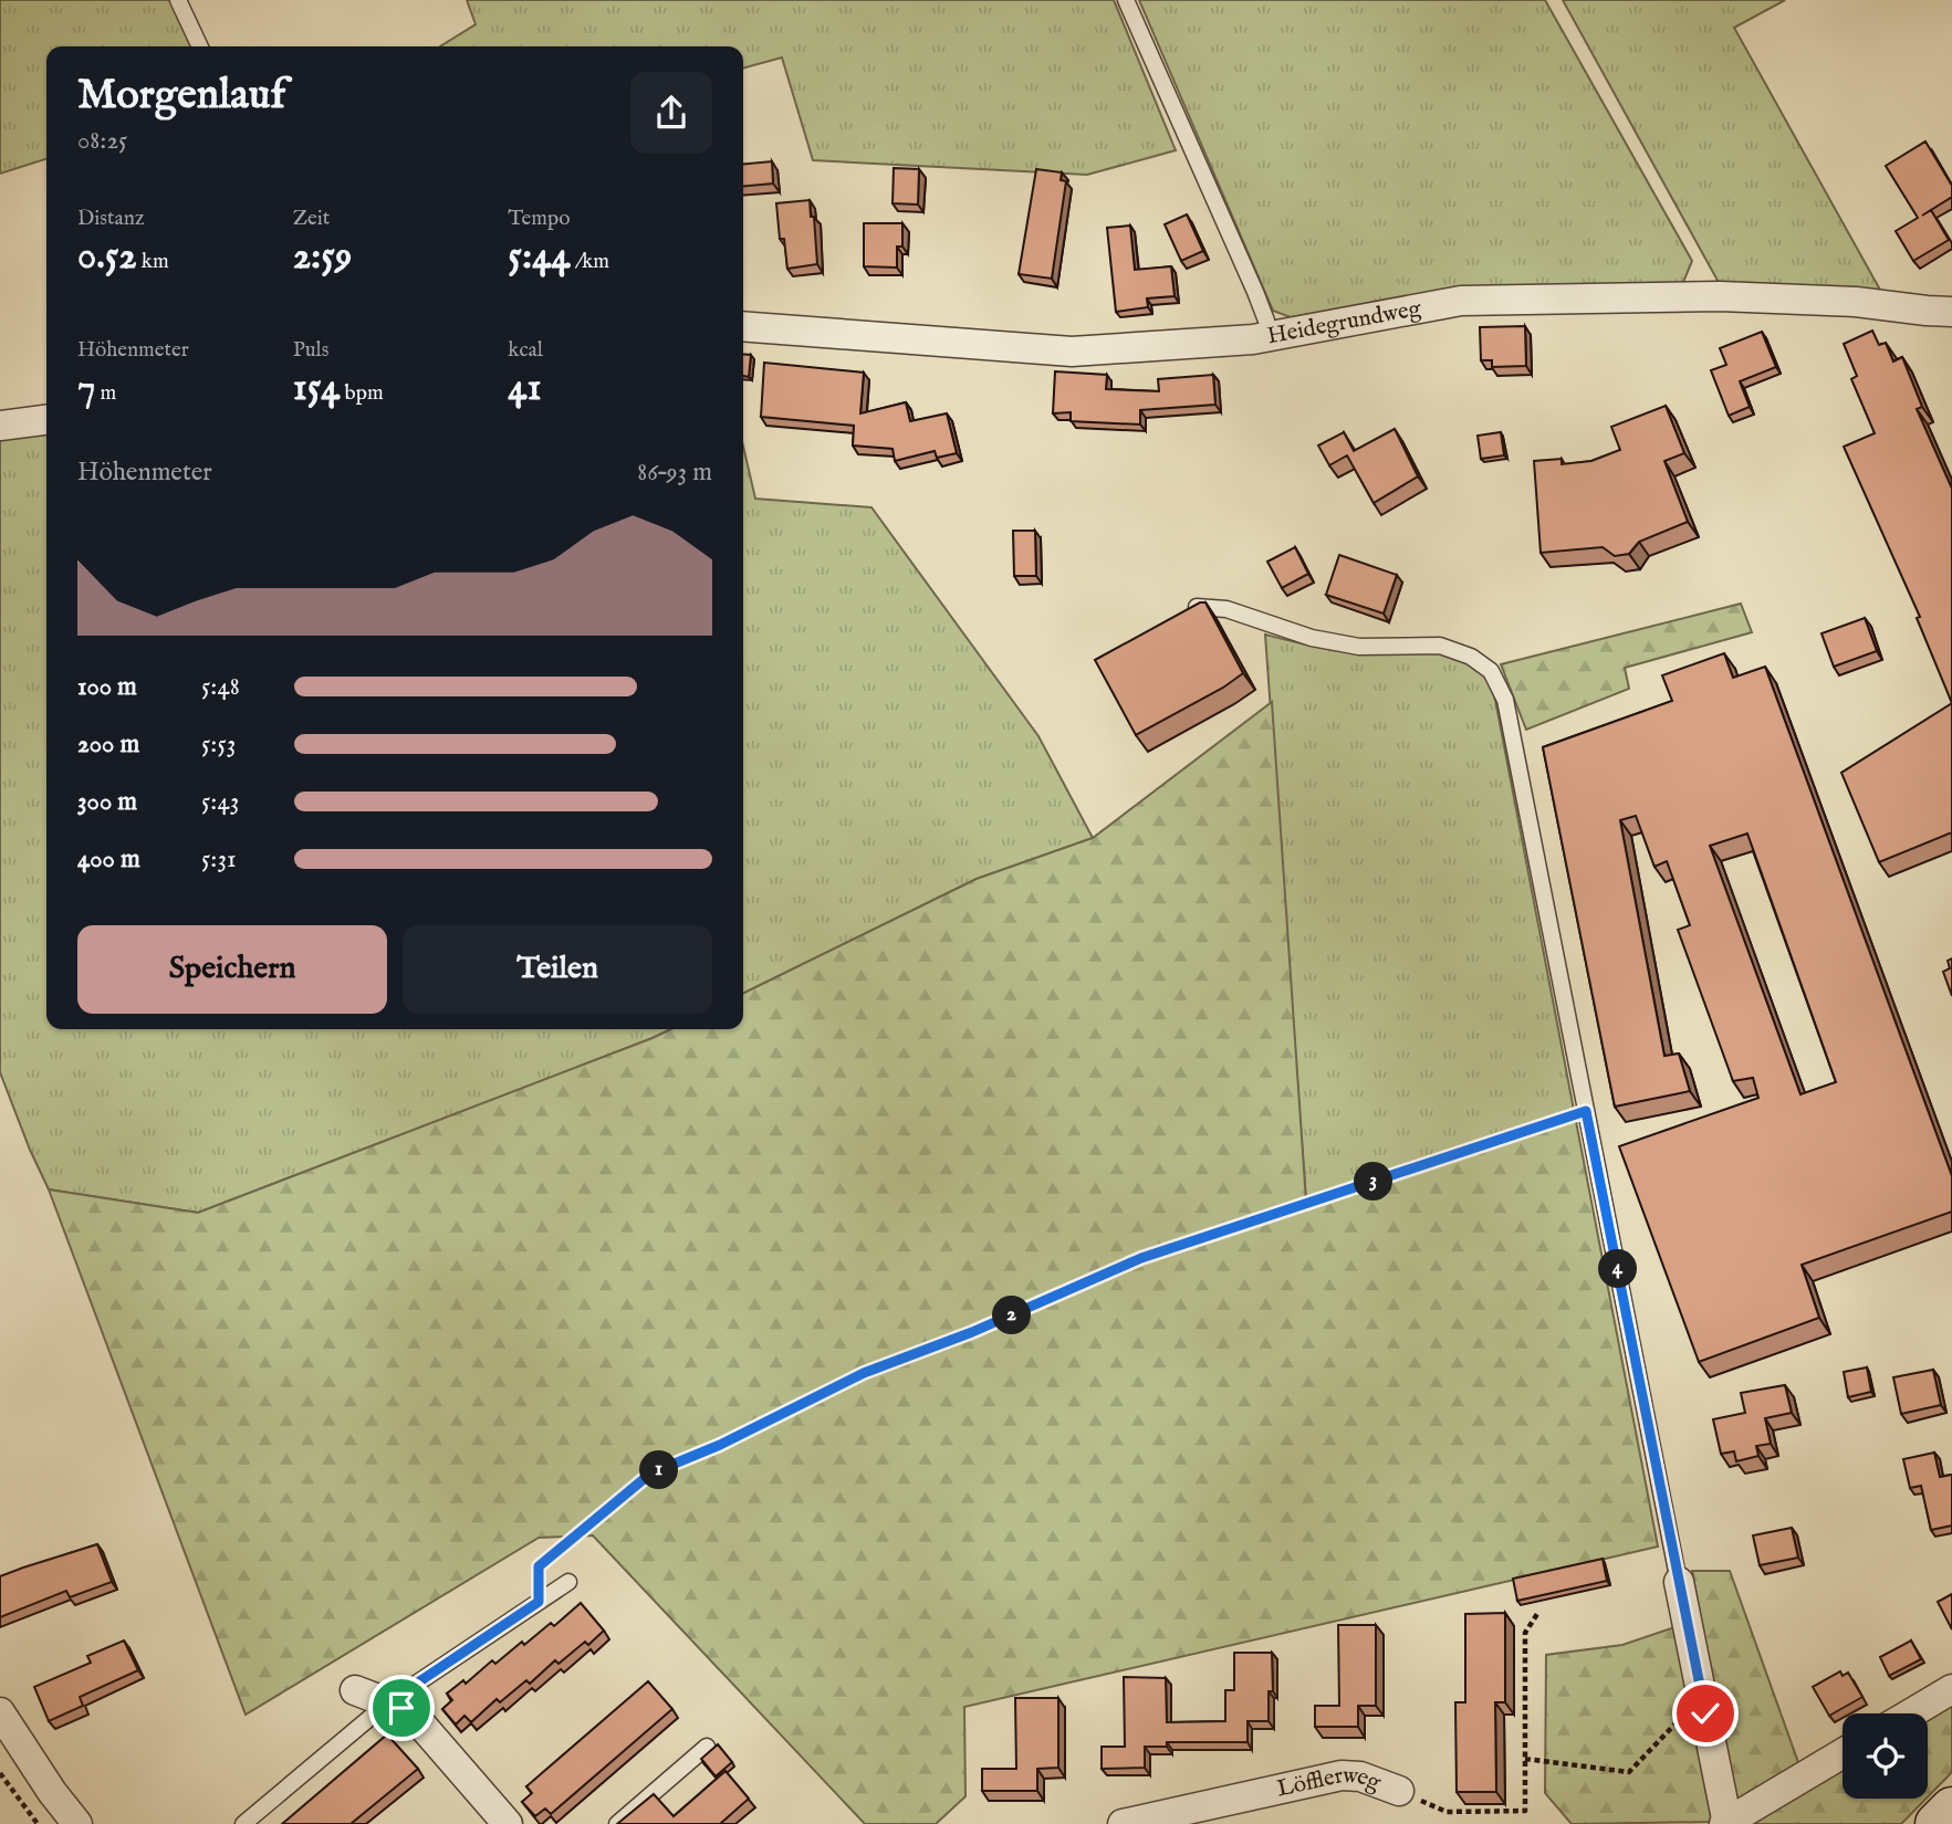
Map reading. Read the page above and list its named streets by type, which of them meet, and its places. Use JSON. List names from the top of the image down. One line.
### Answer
{"streets":{"street":["Heidegrundweg","Löfflerweg"]},"page":{"heading":["Morgenlauf","08:25"],"stats":[["Distanz","0.52 km"],["Zeit","2:59"],["Tempo","5:44 /km"],["Höhenmeter","7 m"],["Puls","154 bpm"],["kcal","41"]],"chart":["Höhenmeter","86–93 m"],"list":[{"name":"100 m","note":"5:48"},{"name":"200 m","note":"5:53"},{"name":"300 m","note":"5:43"},{"name":"400 m","note":"5:31"}],"buttons":["Speichern","Teilen"],"pins":["3","4","2","1"]}}
